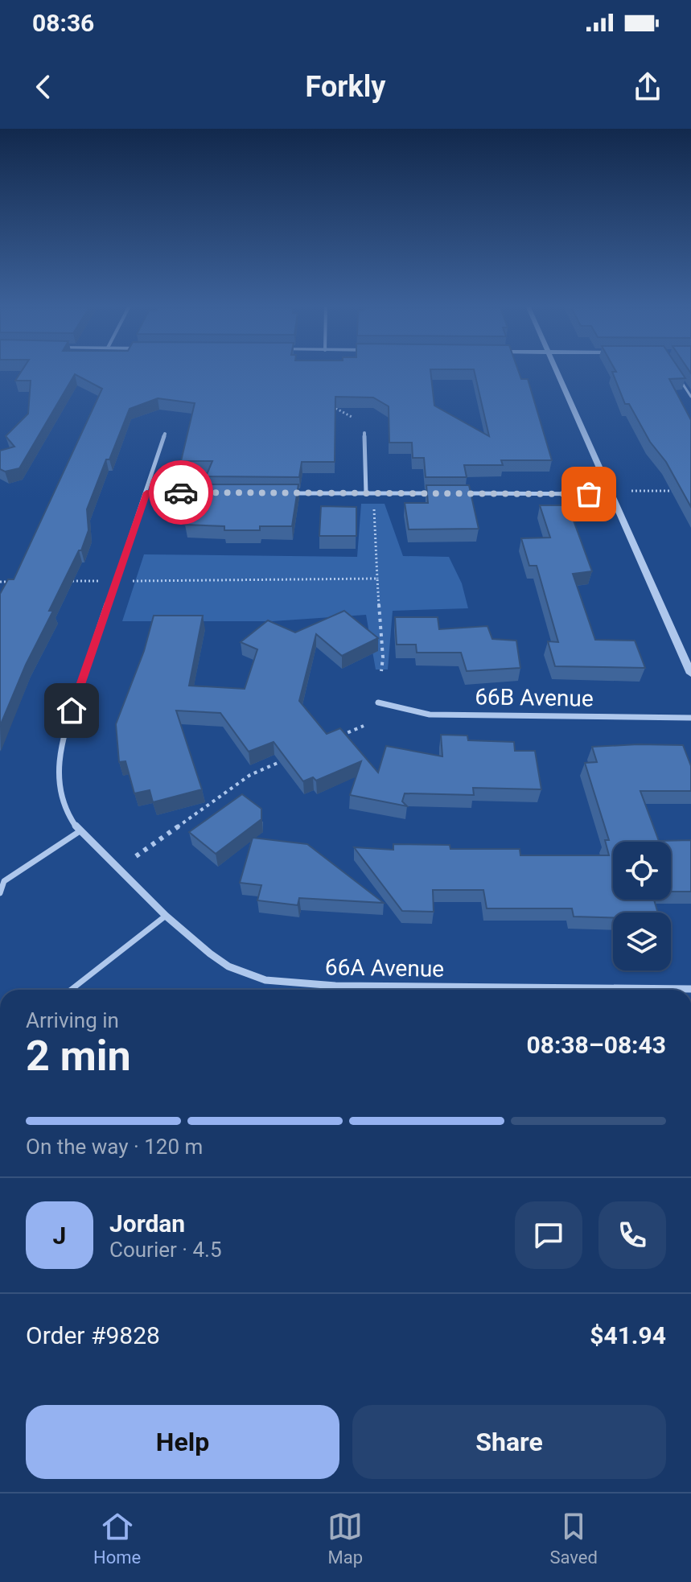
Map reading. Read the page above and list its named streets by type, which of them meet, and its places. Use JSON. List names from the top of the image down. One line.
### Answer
{"streets":{"street":["66B Avenue","66A Avenue"]},"page":{"status":"08:36","header":"Forkly","heading":["2 min","Arriving in","08:38–08:43"],"panel":["Jordan","Courier · 4.5","Order #9828","$41.94"],"bar":"On the way · 120 m","round":"J","buttons":["Help","Share"],"tabs":["Home","Map","Saved"]}}
